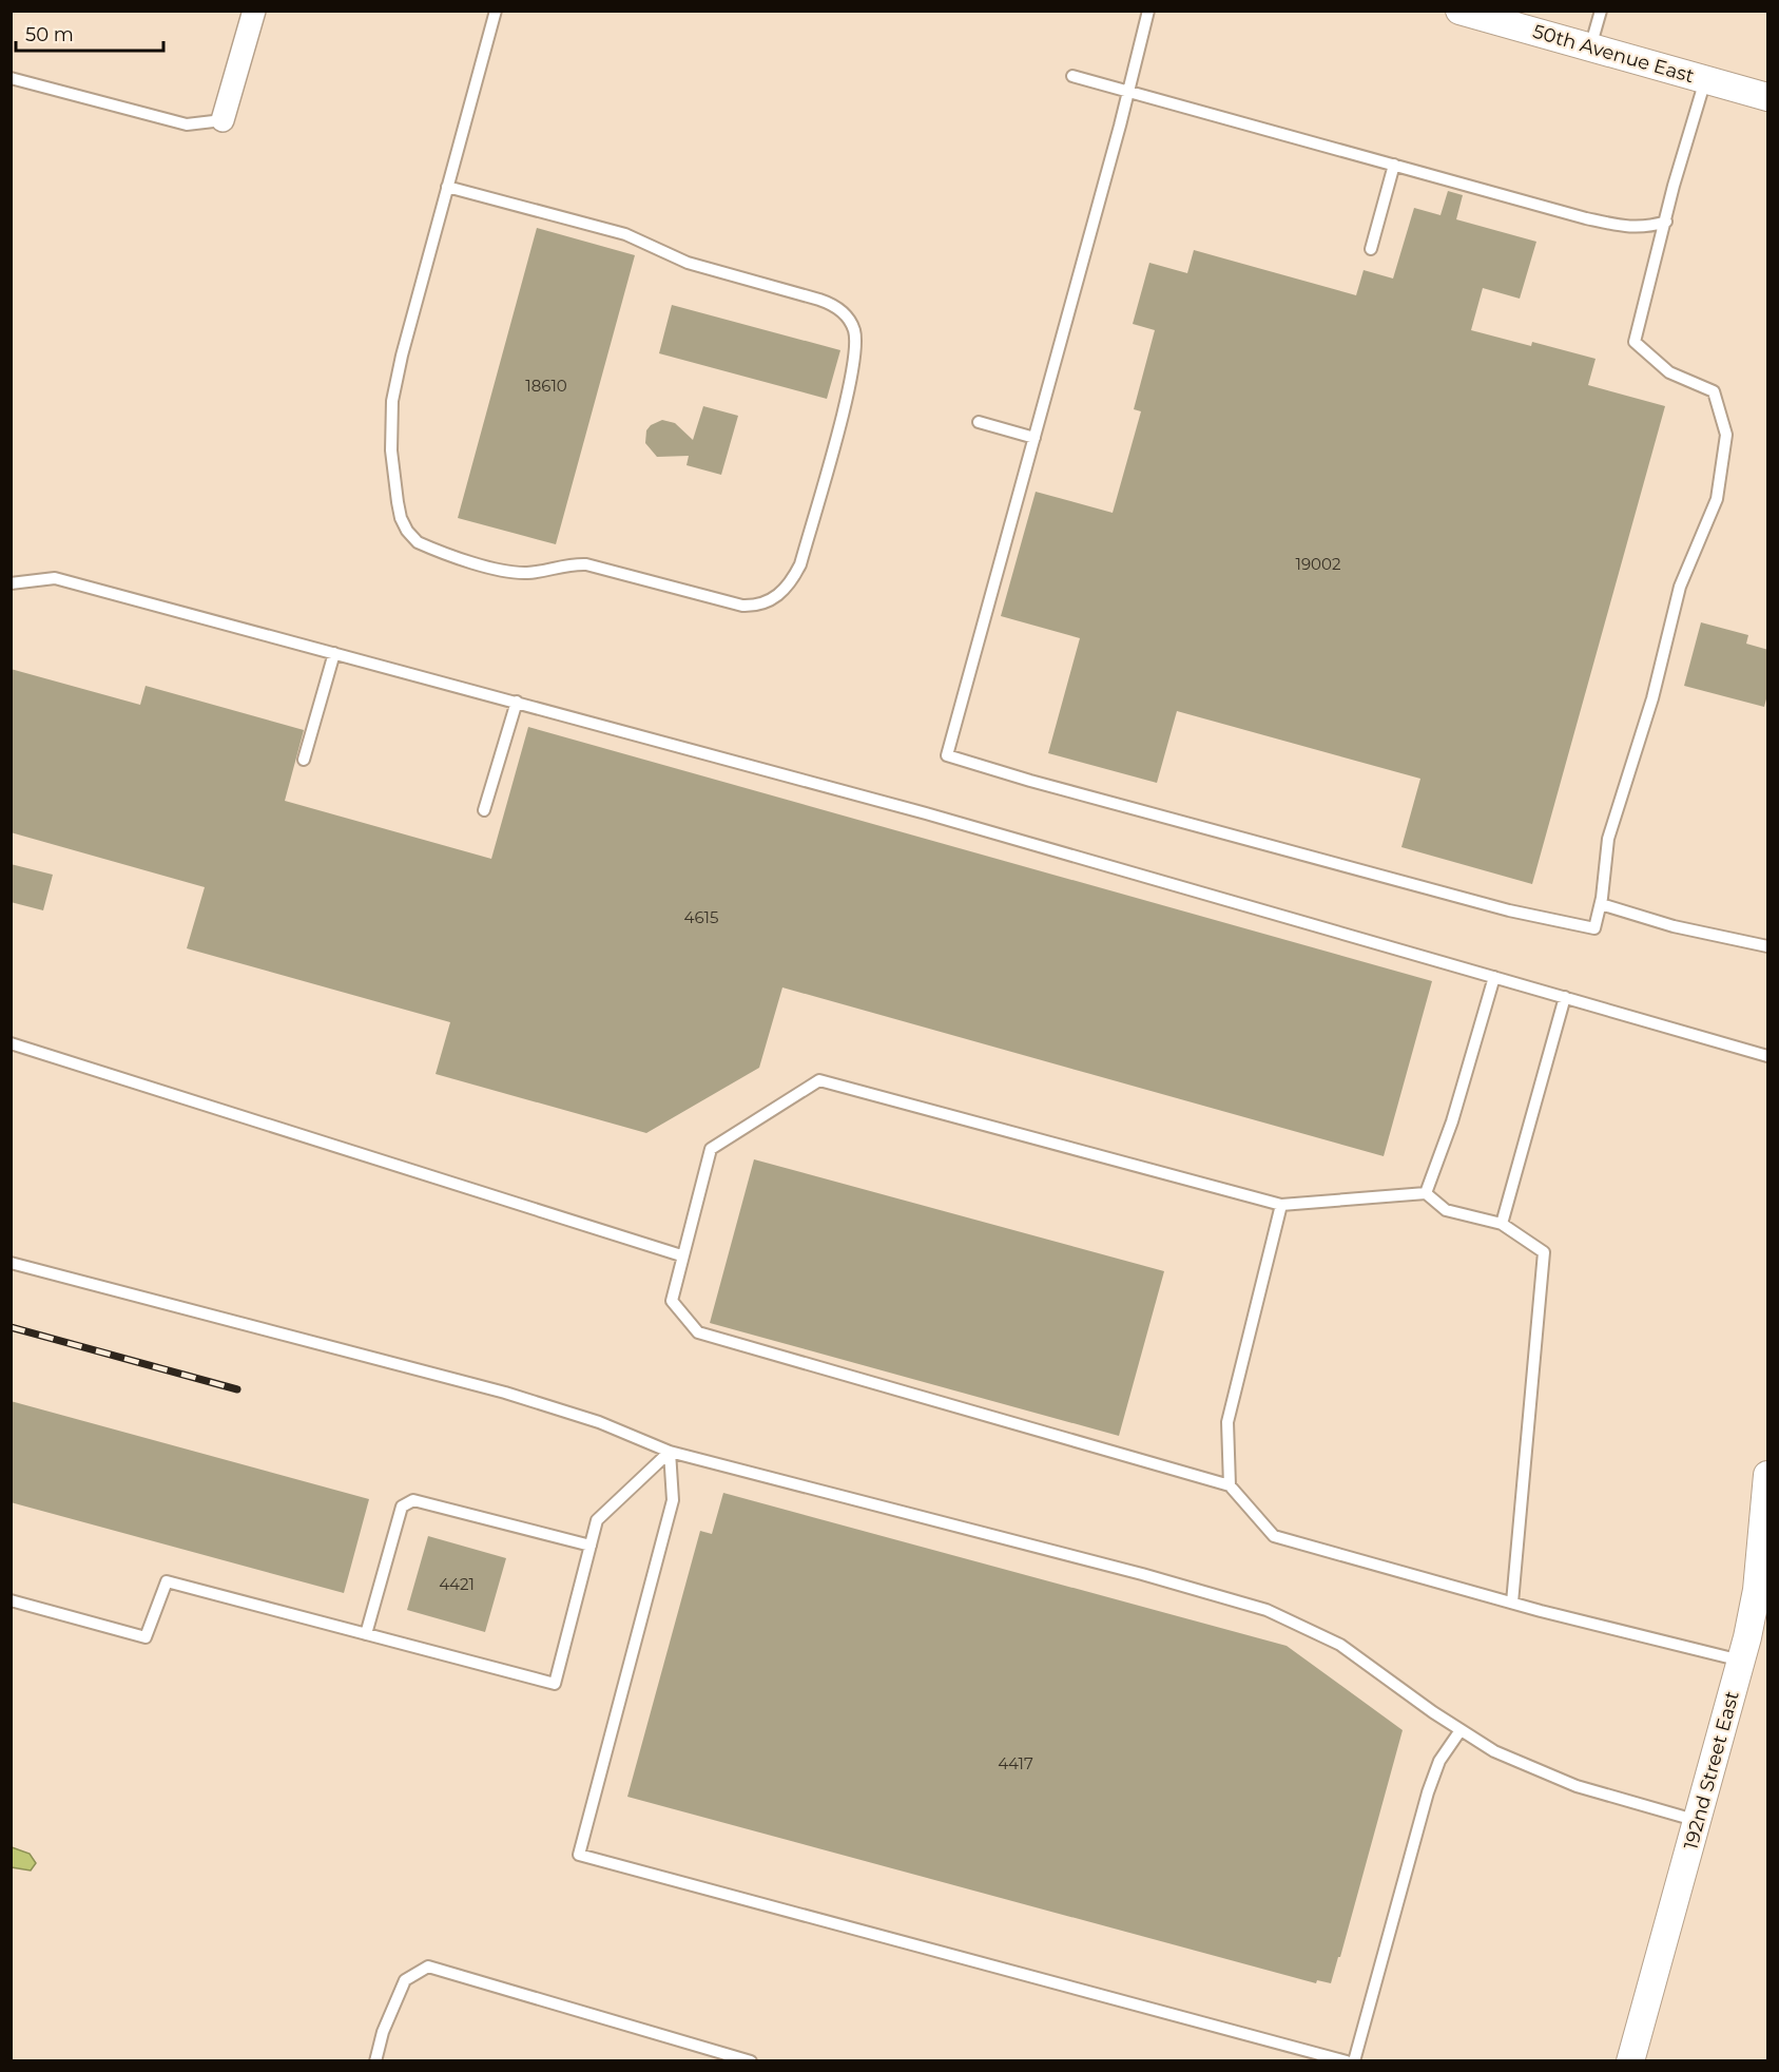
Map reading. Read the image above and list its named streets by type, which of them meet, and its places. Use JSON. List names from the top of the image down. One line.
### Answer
{"streets":{"street":["50th Avenue East","192nd Street East"]},"house_numbers":["18610","19002","4615","4421","4417"],"scale_bar":"50 m"}
